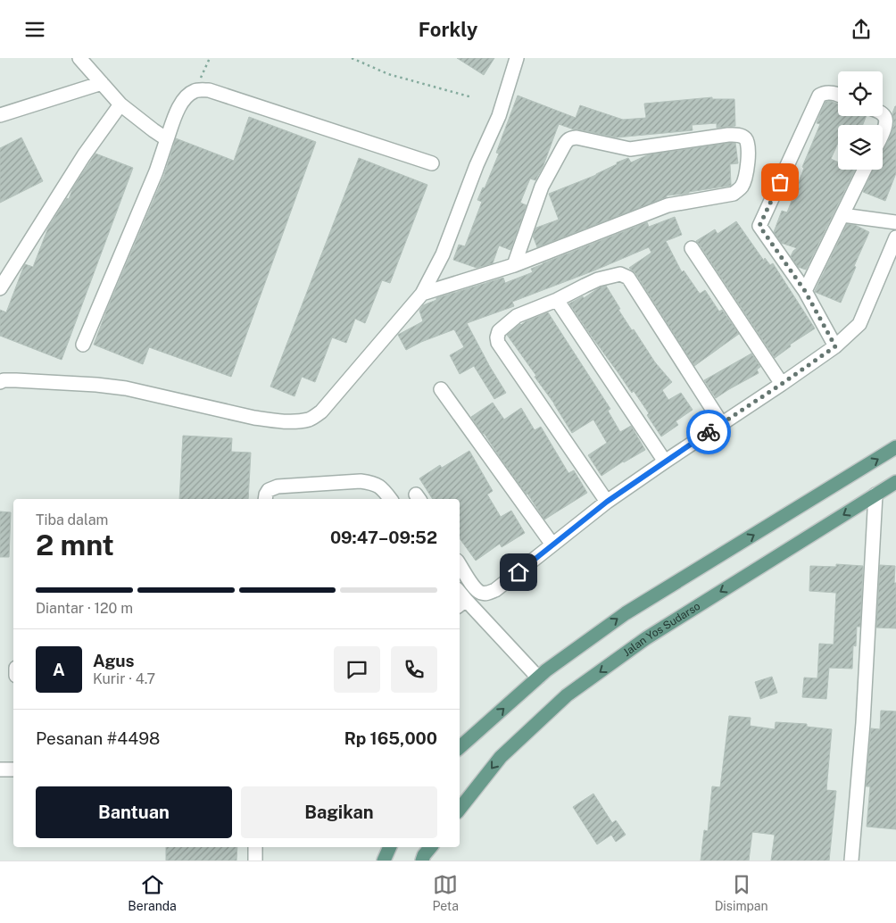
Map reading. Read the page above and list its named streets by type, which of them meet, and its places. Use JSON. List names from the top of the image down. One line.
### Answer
{"streets":{"main road":["Jalan Yos Sudarso"]},"page":{"header":"Forkly","heading":["2 mnt","Tiba dalam","09:47–09:52"],"panel":["Agus","Kurir · 4.7","Pesanan #4498","Rp 165,000"],"bar":"Diantar · 120 m","round":"A","buttons":["Bantuan","Bagikan"],"tabs":["Beranda","Peta","Disimpan"]}}
